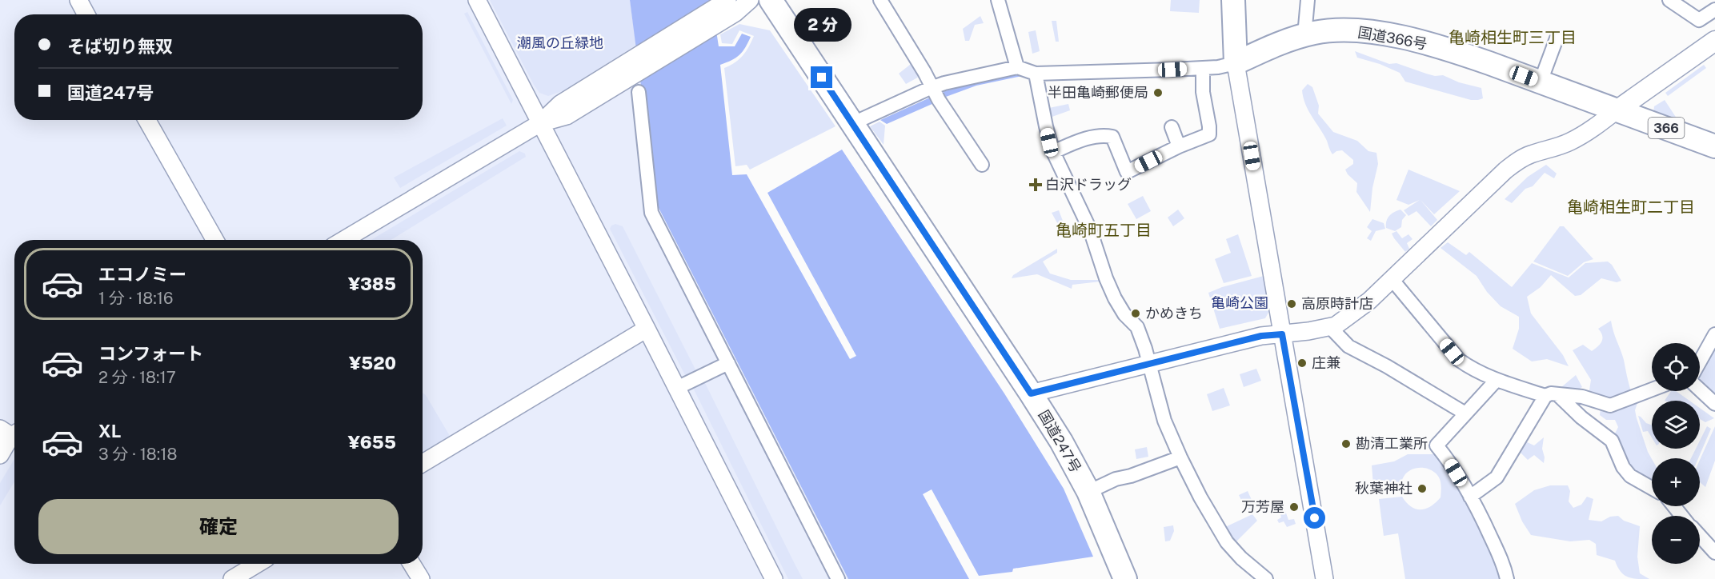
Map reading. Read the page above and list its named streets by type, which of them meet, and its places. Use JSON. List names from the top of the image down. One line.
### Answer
{"streets":{"highway":["国道366号","366","国道247号"]},"districts":["亀崎相生町三丁目","亀崎相生町二丁目","亀崎町五丁目"],"parks":["潮風の丘緑地","亀崎公園"],"places":{"other":["半田亀崎郵便局","高原時計店","かめきち","庄兼","勘清工業所","秋葉神社","万芳屋"],"health":["白沢ドラッグ"]},"page":{"bubble":"2 分","banner":["そば切り無双","国道247号"],"list":[{"name":"エコノミー","note":"1 分 · 18:16","value":"¥385"},{"name":"コンフォート","note":"2 分 · 18:17","value":"¥520"},{"name":"XL","note":"3 分 · 18:18","value":"¥655"}],"map_buttons":["+","−"],"buttons":"確定"}}
